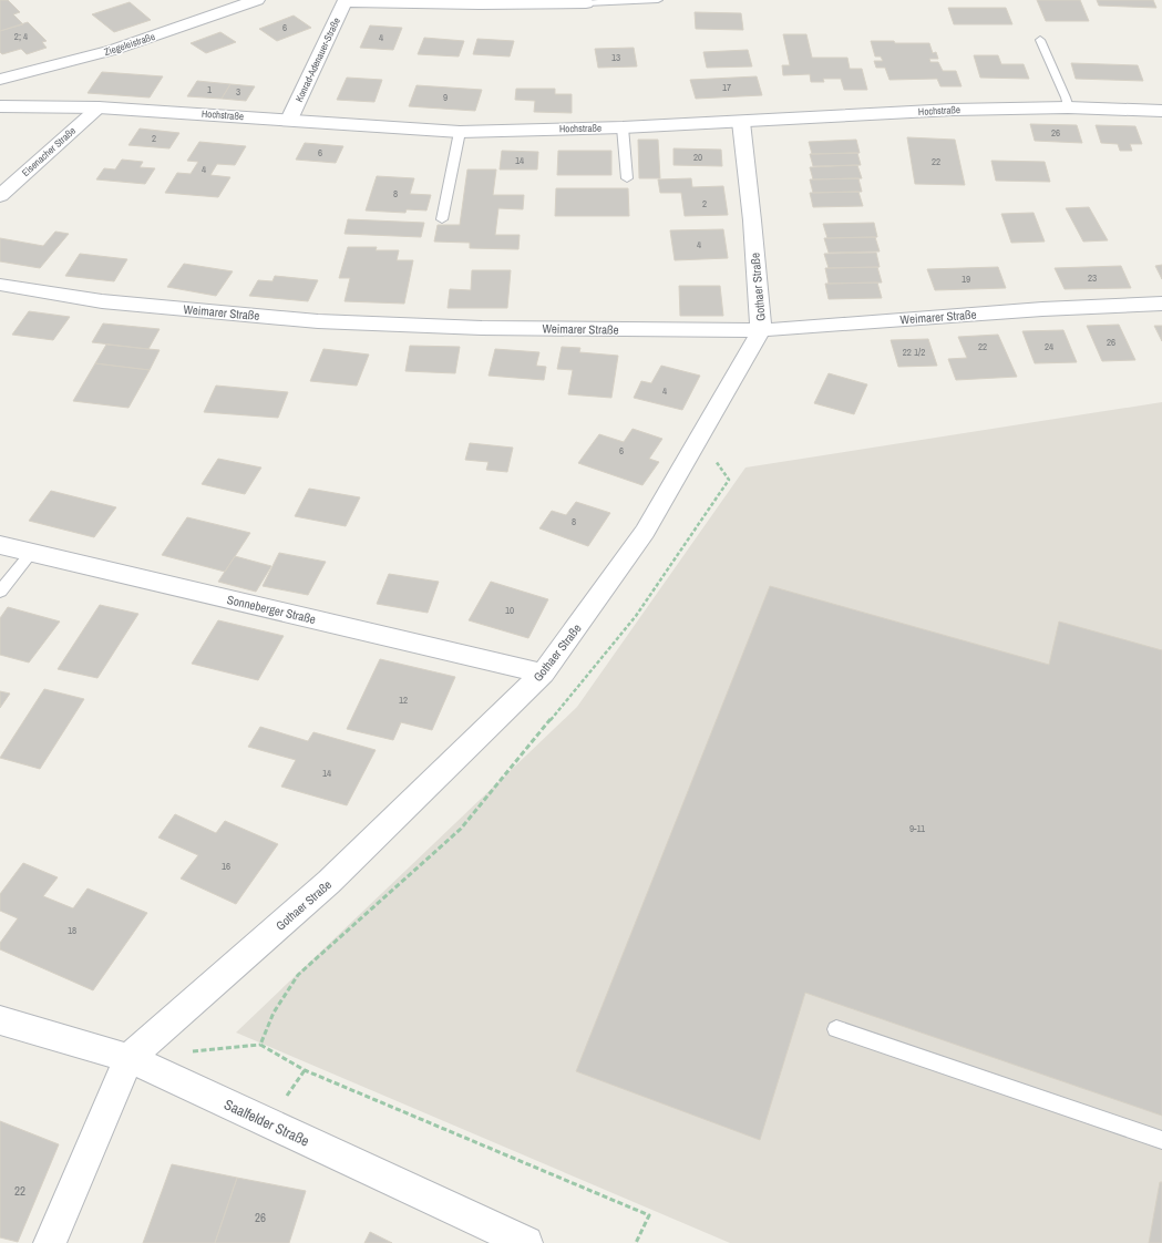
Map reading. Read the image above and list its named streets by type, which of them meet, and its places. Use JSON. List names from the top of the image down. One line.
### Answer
{"streets":{"street":["Ziegeleistraße","Konrad-Adenauer-Straße","Hochstraße","Eisenacher Straße","Gothaer Straße","Weimarer Straße","Sonneberger Straße","Saalfelder Straße"]},"crossings":[["Konrad-Adenauer-Straße","Hochstraße"],["Hochstraße","Eisenacher Straße"],["Hochstraße","Gothaer Straße"],["Gothaer Straße","Weimarer Straße"],["Gothaer Straße","Sonneberger Straße"],["Gothaer Straße","Saalfelder Straße"]],"house_numbers":["6","2; 4","4","13","17","1","3","9","26","2","6","20","14","22","4","8","2","4","23","19","26","22","24","22 1/2","4","6","8","10","12","14","9-11","16","18","22","26"]}
